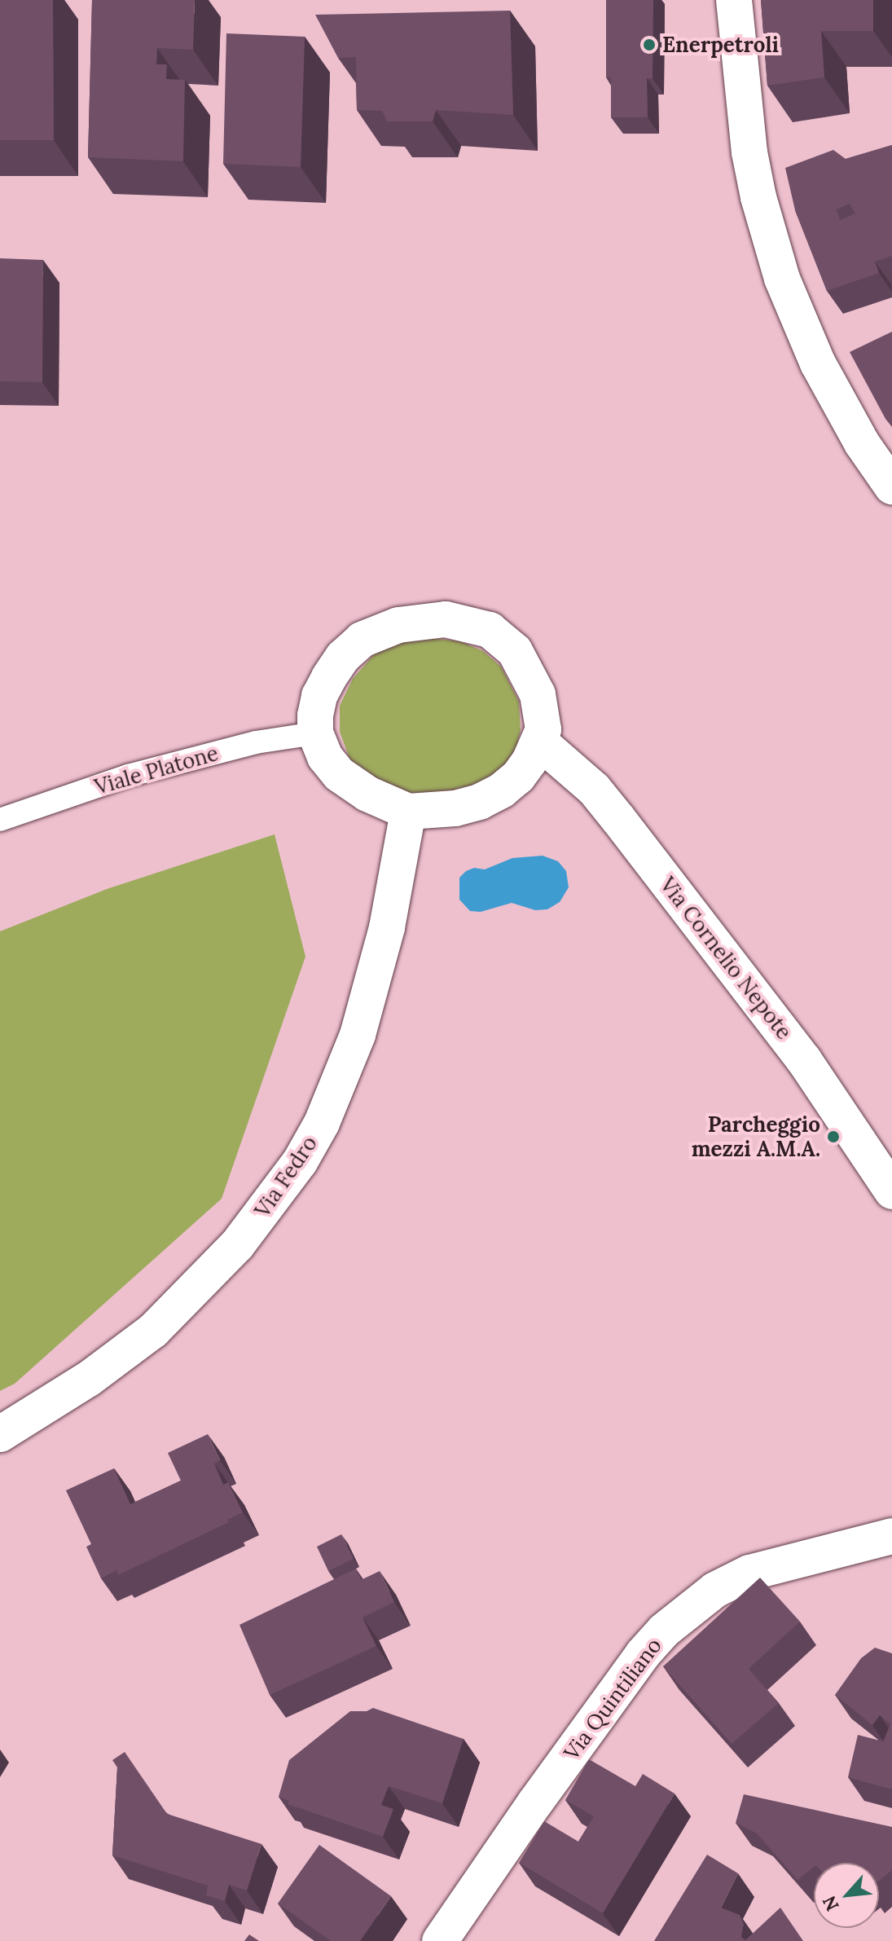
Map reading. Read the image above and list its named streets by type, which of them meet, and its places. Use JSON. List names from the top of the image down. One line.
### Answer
{"streets":{"street":["Via Cornelio Nepote","Via Fedro","Via Quintiliano"],"lane":["Viale Platone"]},"crossings":[["Viale Platone","Via Cornelio Nepote"],["Viale Platone","Via Fedro"],["Via Cornelio Nepote","Via Fedro"]],"places":["Enerpetroli","Parcheggio mezzi A.M.A."],"north":"bottom left"}
